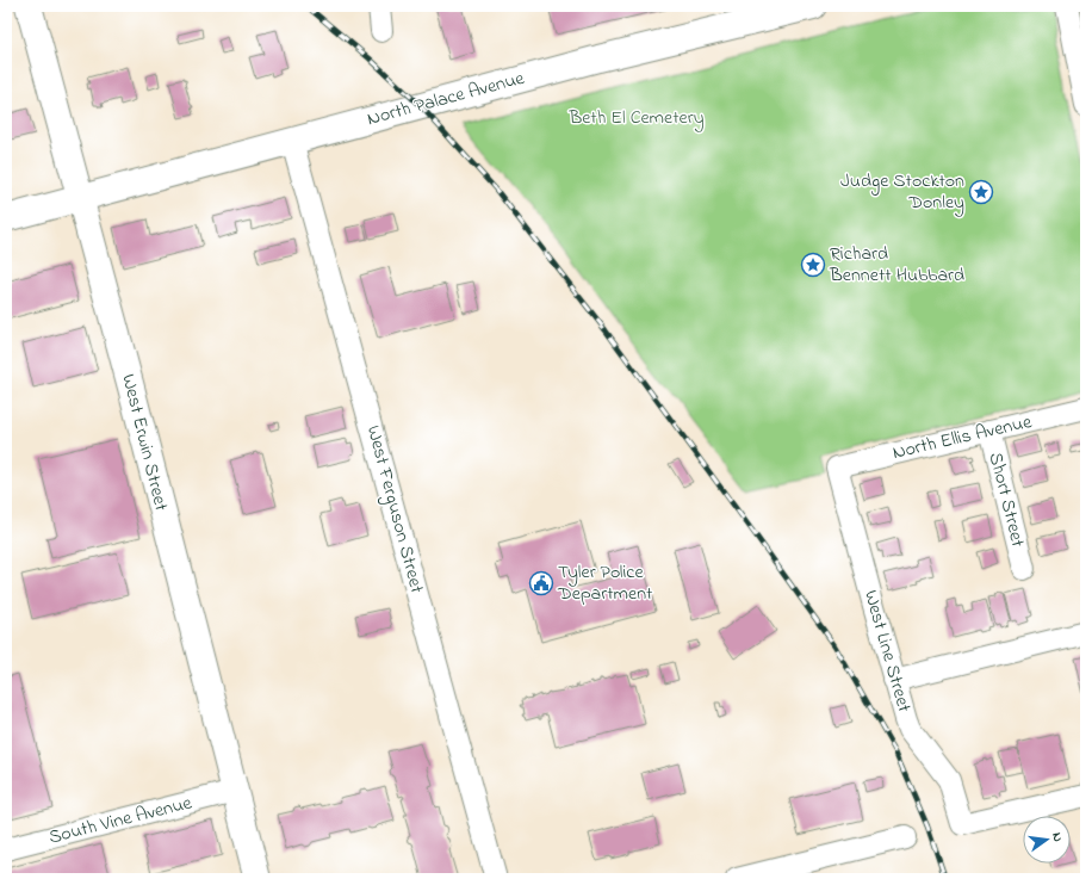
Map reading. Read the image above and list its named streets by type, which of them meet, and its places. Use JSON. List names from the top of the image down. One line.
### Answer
{"streets":{"main road":["North Palace Avenue","West Erwin Street"],"street":["North Ellis Avenue","Short Street","West Ferguson Street","West Line Street","South Vine Avenue"]},"crossings":[["North Palace Avenue","West Erwin Street"],["North Palace Avenue","West Ferguson Street"],["North Ellis Avenue","Short Street"],["North Ellis Avenue","West Line Street"],["West Erwin Street","South Vine Avenue"]],"parks":["Beth El Cemetery"],"places":{"place":["Judge Stockton Donley","Richard Bennett Hubbard"],"public building":["Tyler Police Department"]},"north":"right"}
